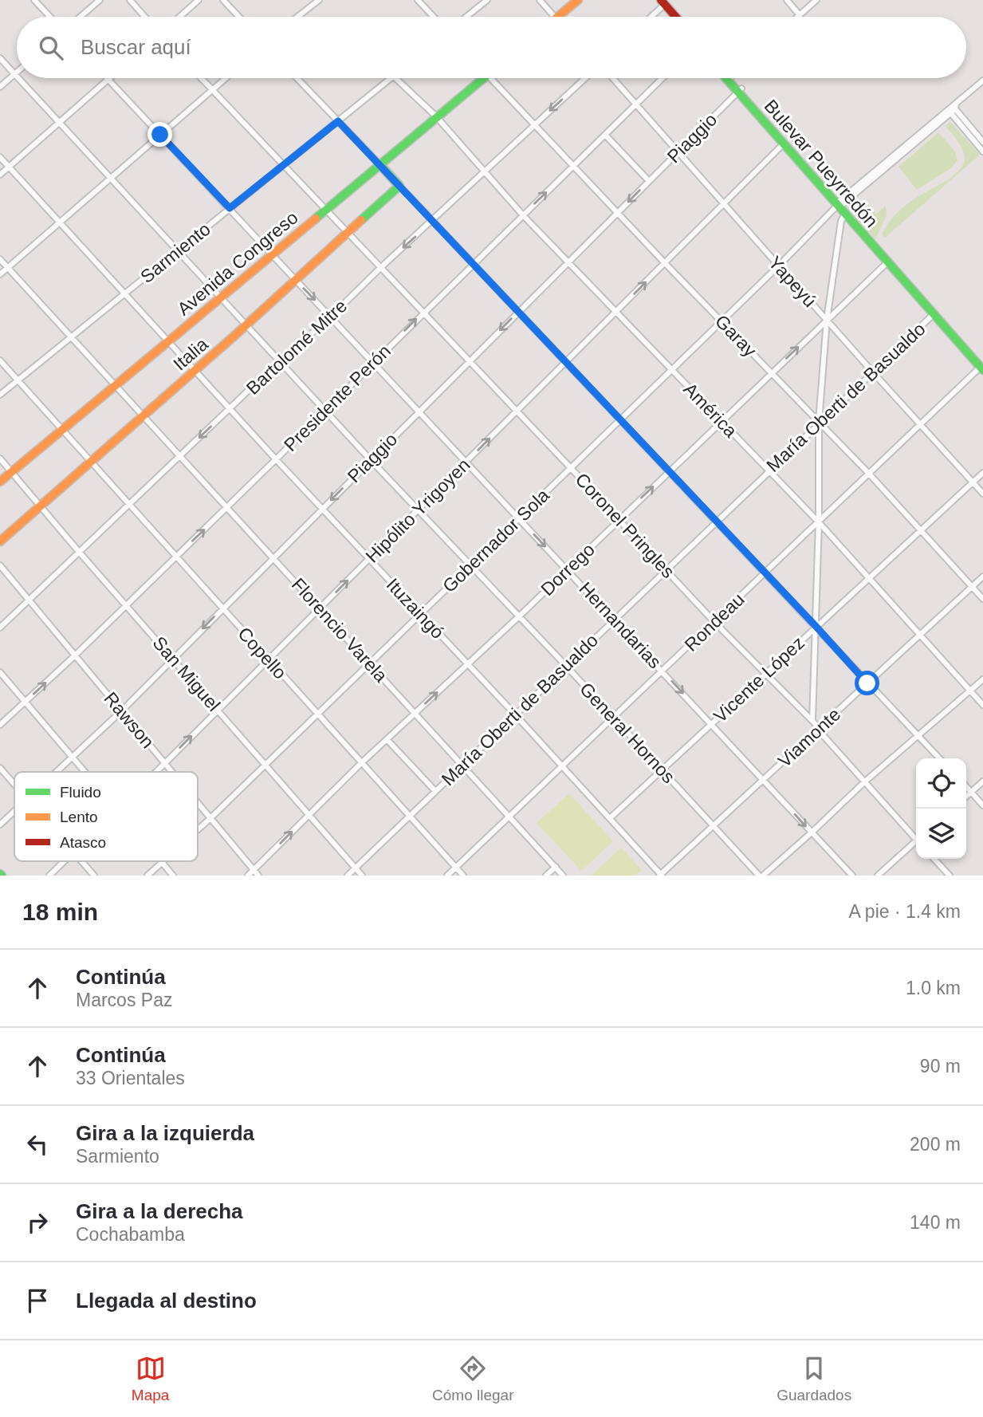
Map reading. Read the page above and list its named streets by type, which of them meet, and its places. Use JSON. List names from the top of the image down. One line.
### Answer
{"streets":{"street":["Piaggio","Bulevar Pueyrredón","Sarmiento","Avenida Congreso","Yapeyú","Garay","Bartolomé Mitre","Italia","María Oberti de Basualdo","Presidente Perón","América","Hipólito Yrigoyen","Coronel Pringles","Gobernador Sola","Dorrego","Ituzaingó","Rondeau","Hernandarias","Florencio Varela","Copello","San Miguel","Vicente López","Rawson","General Hornos","Viamonte"]},"crossings":[["Piaggio","Bulevar Pueyrredón"],["Piaggio","Yapeyú"],["Piaggio","Garay"],["Piaggio","América"],["Piaggio","Coronel Pringles"],["Piaggio","Ituzaingó"],["Piaggio","Hernandarias"],["Piaggio","Florencio Varela"],["Piaggio","Copello"],["Piaggio","San Miguel"],["Piaggio","Rawson"],["Piaggio","General Hornos"],["Bulevar Pueyrredón","María Oberti de Basualdo"],["Bulevar Pueyrredón","Hipólito Yrigoyen"],["Bulevar Pueyrredón","Gobernador Sola"],["Bulevar Pueyrredón","Dorrego"],["Bulevar Pueyrredón","Rondeau"],["Sarmiento","Coronel Pringles"],["Sarmiento","Ituzaingó"],["Sarmiento","Hernandarias"],["Sarmiento","Florencio Varela"],["Sarmiento","Copello"],["Sarmiento","General Hornos"],["Avenida Congreso","América"],["Avenida Congreso","Coronel Pringles"],["Avenida Congreso","Ituzaingó"],["Avenida Congreso","Hernandarias"],["Avenida Congreso","Florencio Varela"],["Avenida Congreso","Copello"],["Avenida Congreso","San Miguel"],["Avenida Congreso","General Hornos"],["Yapeyú","María Oberti de Basualdo"],["Yapeyú","Presidente Perón"],["Yapeyú","Hipólito Yrigoyen"],["Yapeyú","Gobernador Sola"],["Yapeyú","Dorrego"],["Yapeyú","Rondeau"],["Yapeyú","Vicente López"],["Garay","Bartolomé Mitre"],["Garay","María Oberti de Basualdo"],["Garay","Presidente Perón"],["Garay","Hipólito Yrigoyen"],["Garay","Gobernador Sola"],["Garay","Dorrego"],["Garay","Rondeau"],["Garay","Vicente López"],["Garay","Viamonte"],["Bartolomé Mitre","América"],["Bartolomé Mitre","Coronel Pringles"],["Bartolomé Mitre","Ituzaingó"],["Bartolomé Mitre","Hernandarias"],["Bartolomé Mitre","Florencio Varela"],["Bartolomé Mitre","Copello"],["Bartolomé Mitre","San Miguel"],["Bartolomé Mitre","Rawson"],["Bartolomé Mitre","General Hornos"],["Italia","Coronel Pringles"],["Italia","Ituzaingó"],["Italia","Hernandarias"],["Italia","Florencio Varela"],["Italia","Copello"],["Italia","San Miguel"],["Italia","General Hornos"],["María Oberti de Basualdo","América"],["María Oberti de Basualdo","Coronel Pringles"],["María Oberti de Basualdo","Ituzaingó"],["María Oberti de Basualdo","Hernandarias"],["María Oberti de Basualdo","Florencio Varela"],["María Oberti de Basualdo","Copello"],["María Oberti de Basualdo","San Miguel"],["María Oberti de Basualdo","General Hornos"],["Presidente Perón","América"],["Presidente Perón","Coronel Pringles"],["Presidente Perón","Ituzaingó"],["Presidente Perón","Hernandarias"],["Presidente Perón","Florencio Varela"],["Presidente Perón","Copello"],["Presidente Perón","San Miguel"],["Presidente Perón","Rawson"],["Presidente Perón","General Hornos"],["América","Hipólito Yrigoyen"],["América","Gobernador Sola"],["América","Dorrego"],["América","Rondeau"],["América","Vicente López"],["América","Viamonte"],["Hipólito Yrigoyen","Coronel Pringles"],["Hipólito Yrigoyen","Ituzaingó"],["Hipólito Yrigoyen","Hernandarias"],["Hipólito Yrigoyen","Florencio Varela"],["Hipólito Yrigoyen","Copello"],["Hipólito Yrigoyen","San Miguel"],["Hipólito Yrigoyen","Rawson"],["Hipólito Yrigoyen","General Hornos"],["Coronel Pringles","Gobernador Sola"],["Coronel Pringles","Dorrego"],["Coronel Pringles","Rondeau"],["Coronel Pringles","Vicente López"],["Coronel Pringles","Viamonte"],["Gobernador Sola","Ituzaingó"],["Gobernador Sola","Hernandarias"],["Gobernador Sola","Florencio Varela"],["Gobernador Sola","Copello"],["Gobernador Sola","San Miguel"],["Gobernador Sola","Rawson"],["Gobernador Sola","General Hornos"],["Dorrego","Ituzaingó"],["Dorrego","Hernandarias"],["Dorrego","Florencio Varela"],["Dorrego","Copello"],["Dorrego","San Miguel"],["Dorrego","Rawson"],["Dorrego","General Hornos"],["Ituzaingó","Rondeau"],["Ituzaingó","Vicente López"],["Ituzaingó","Viamonte"],["Rondeau","Hernandarias"],["Rondeau","Florencio Varela"],["Rondeau","Copello"],["Rondeau","General Hornos"],["Hernandarias","Vicente López"],["Hernandarias","Viamonte"],["Vicente López","General Hornos"],["General Hornos","Viamonte"]],"legend":["Fluido","Lento","Atasco"],"page":{"search":"Buscar aquí","heading":["18 min","A pie · 1.4 km"],"list":[["Continúa","Marcos Paz","1.0 km"],["Continúa","33 Orientales","90 m"],["Gira a la izquierda","Sarmiento","200 m"],["Gira a la derecha","Cochabamba","140 m"],"Llegada al destino"],"nav":["Mapa","Cómo llegar","Guardados"]}}
